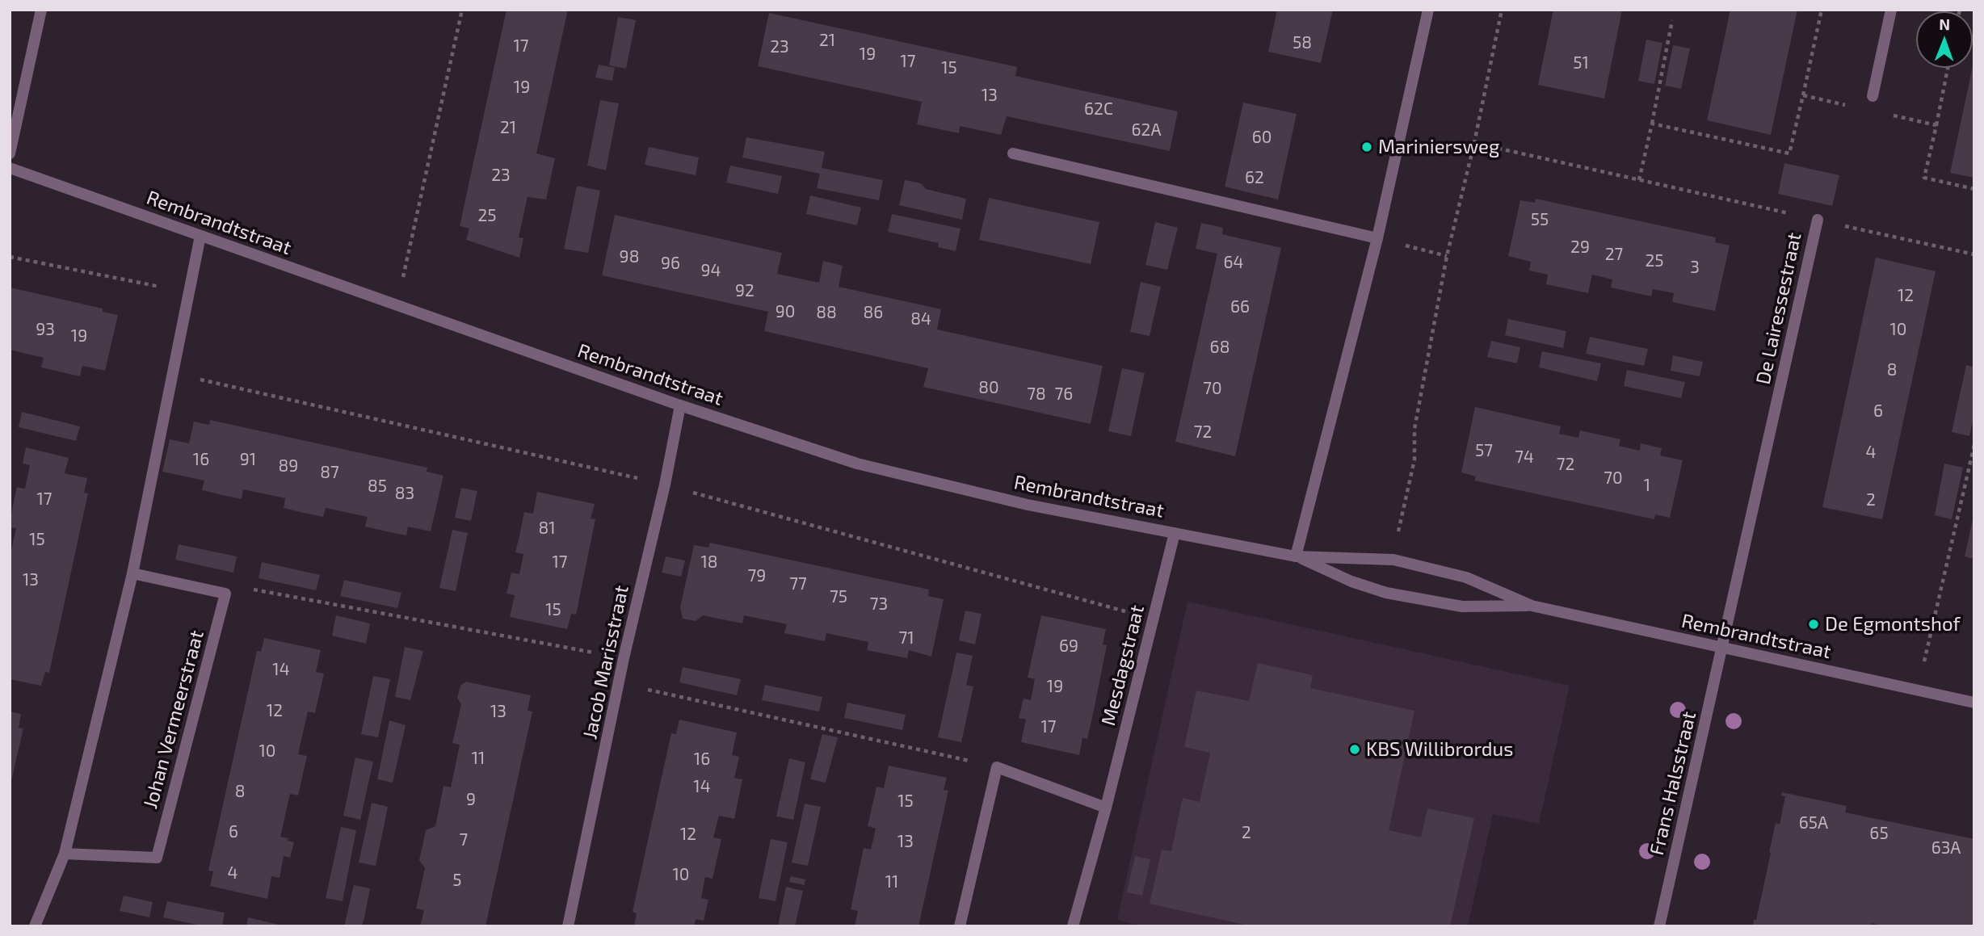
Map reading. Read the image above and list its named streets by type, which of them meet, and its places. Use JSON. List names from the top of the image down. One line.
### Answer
{"streets":{"street":["Rembrandtstraat","De Lairessestraat","Jacob Marisstraat","Mesdagstraat","Johan Vermeerstraat","Frans Halsstraat"]},"crossings":[["Rembrandtstraat","De Lairessestraat"],["Rembrandtstraat","Jacob Marisstraat"],["Rembrandtstraat","Mesdagstraat"],["Rembrandtstraat","Frans Halsstraat"],["De Lairessestraat","Frans Halsstraat"]],"places":["Mariniersweg","De Egmontshof","KBS Willibrordus"],"house_numbers":["21","58","17","23","19","17","51","15","19","13","62C","21","62A","60","23","62","25","55","29","27","98","25","64","96","3","94","92","12","66","90","88","86","84","93","10","19","68","8","80","70","78","76","6","72","57","4","74","16","91","72","89","87","70","1","85","83","17","2","81","15","17","18","79","13","77","75","73","15","71","69","14","19","12","13","17","10","11","16","14","8","9","15","65A","6","2","65","12","7","13","63A","4","10","5","11"],"north":"top"}
